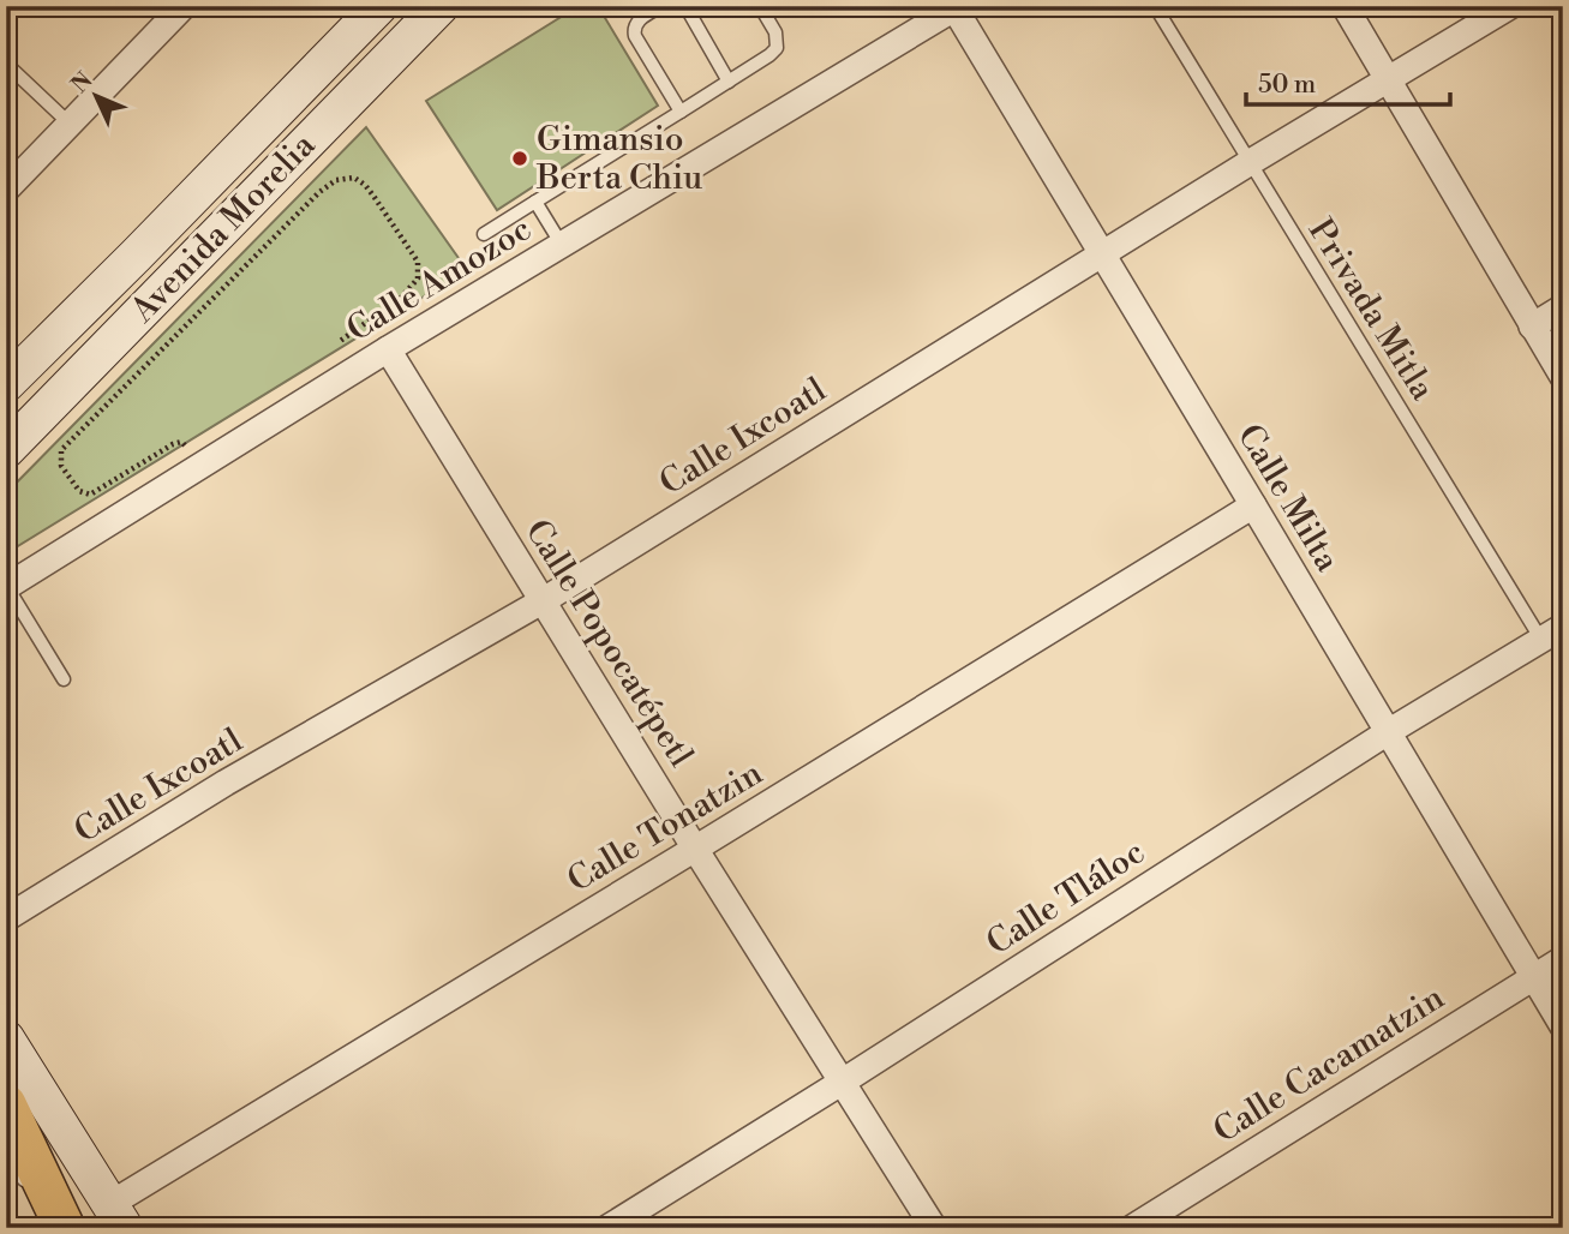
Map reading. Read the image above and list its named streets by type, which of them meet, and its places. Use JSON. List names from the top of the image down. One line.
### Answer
{"streets":{"main road":["Avenida Morelia"],"street":["Calle Amozoc","Calle Ixcoatl","Calle Milta","Calle Popocatépetl","Calle Tonatzin","Calle Tláloc","Calle Cacamatzin"],"lane":["Privada Mitla"]},"crossings":[["Calle Amozoc","Calle Milta"],["Calle Amozoc","Calle Popocatépetl"],["Privada Mitla","Calle Ixcoatl"],["Privada Mitla","Calle Tláloc"],["Calle Ixcoatl","Calle Milta"],["Calle Ixcoatl","Calle Popocatépetl"],["Calle Milta","Calle Tonatzin"],["Calle Milta","Calle Tláloc"],["Calle Milta","Calle Cacamatzin"],["Calle Popocatépetl","Calle Tonatzin"],["Calle Popocatépetl","Calle Tláloc"]],"places":["Gimansio Berta Chiu"],"scale_bar":"50 m","north":"top left"}
